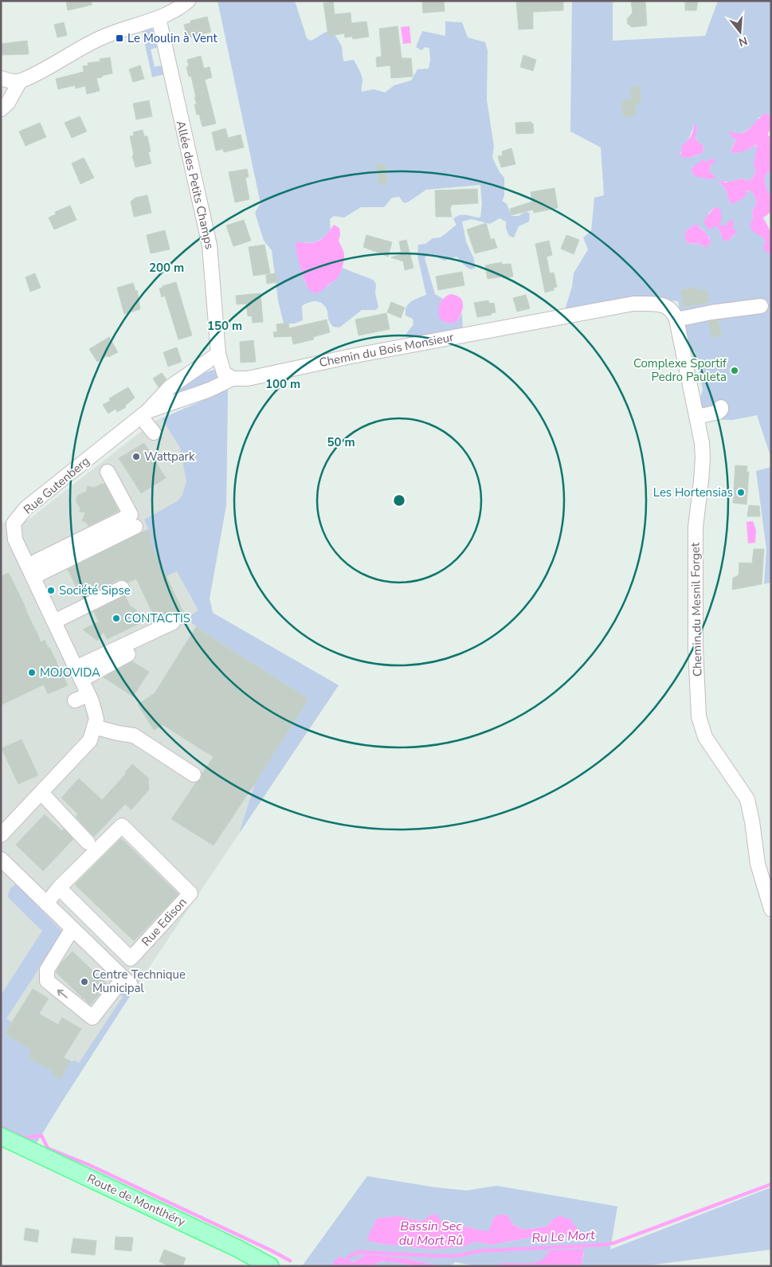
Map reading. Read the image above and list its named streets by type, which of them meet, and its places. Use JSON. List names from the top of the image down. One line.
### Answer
{"streets":{"main road":["Route de Montlhéry"],"street":["Allée des Petits Champs","Chemin du Bois Monsieur","Rue Gutenberg","Chemin du Mesnil Forget","Rue Edison"]},"crossings":[["Chemin du Bois Monsieur","Rue Gutenberg"],["Chemin du Bois Monsieur","Chemin du Mesnil Forget"]],"water":["Bassin Sec du Mort Rû","Ru Le Mort"],"places":{"transit":["Le Moulin à Vent"],"other":["Complexe Sportif Pedro Pauleta","Wattpark","Les Hortensias","Société Sipse","CONTACTIS","MOJOVIDA","Centre Technique Municipal"]},"north":"bottom","rings":["200 m","150 m","100 m","50 m"]}
